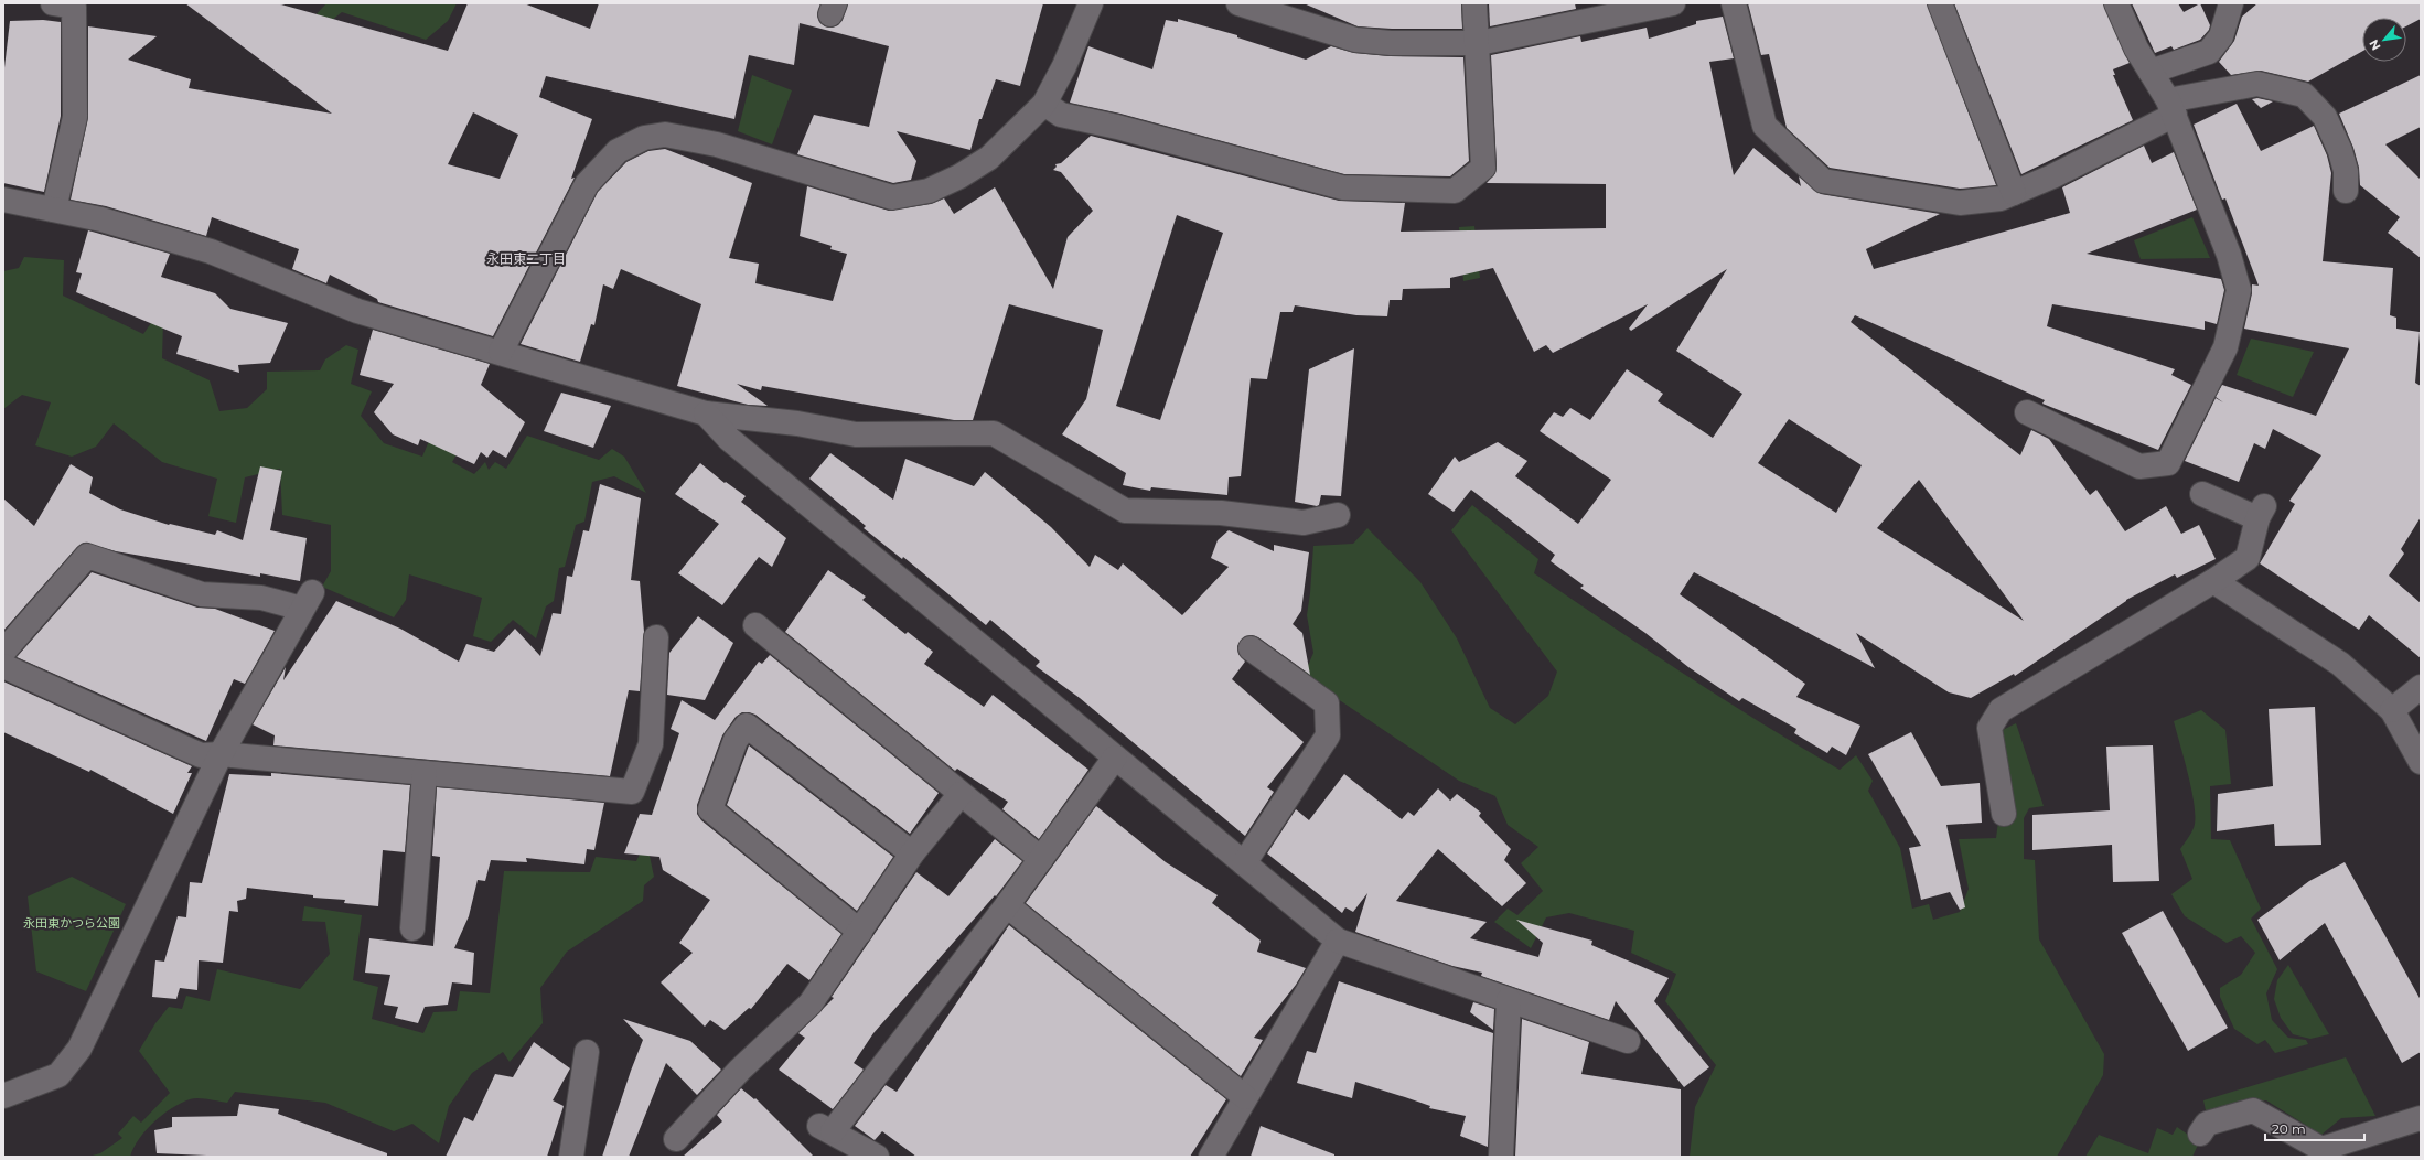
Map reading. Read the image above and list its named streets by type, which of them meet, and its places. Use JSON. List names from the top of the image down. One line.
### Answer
{"districts":["永田東二丁目"],"parks":["永田東かつら公園"],"scale_bar":"20 m","north":"bottom left"}
